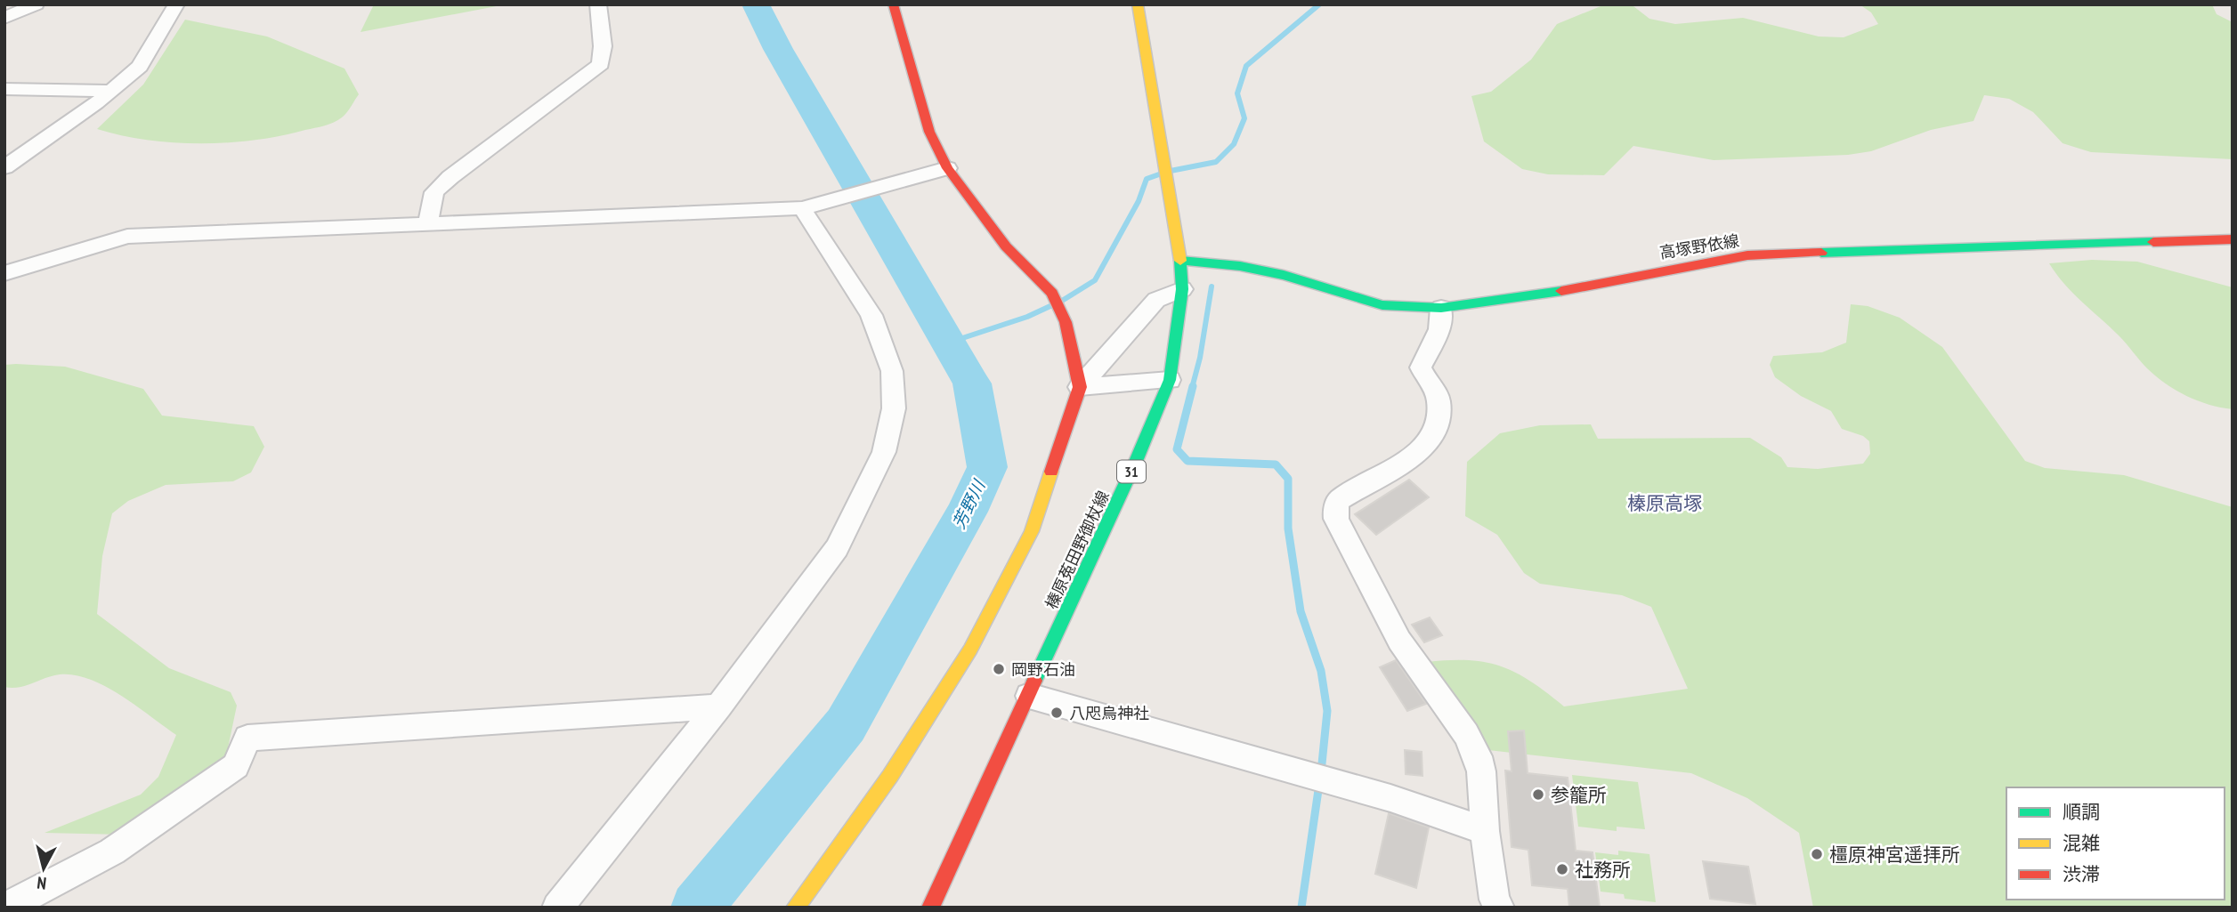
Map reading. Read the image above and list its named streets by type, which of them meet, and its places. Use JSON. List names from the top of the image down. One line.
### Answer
{"streets":{"main road":["高塚野依線","31","榛原菟田野御杖線"]},"crossings":[["高塚野依線","榛原菟田野御杖線"]],"districts":["榛原高塚"],"water":["芳野川"],"places":["岡野石油","八咫烏神社","参籠所","橿原神宮遥拝所","社務所"],"legend":["順調","混雑","渋滞"],"north":"bottom"}
